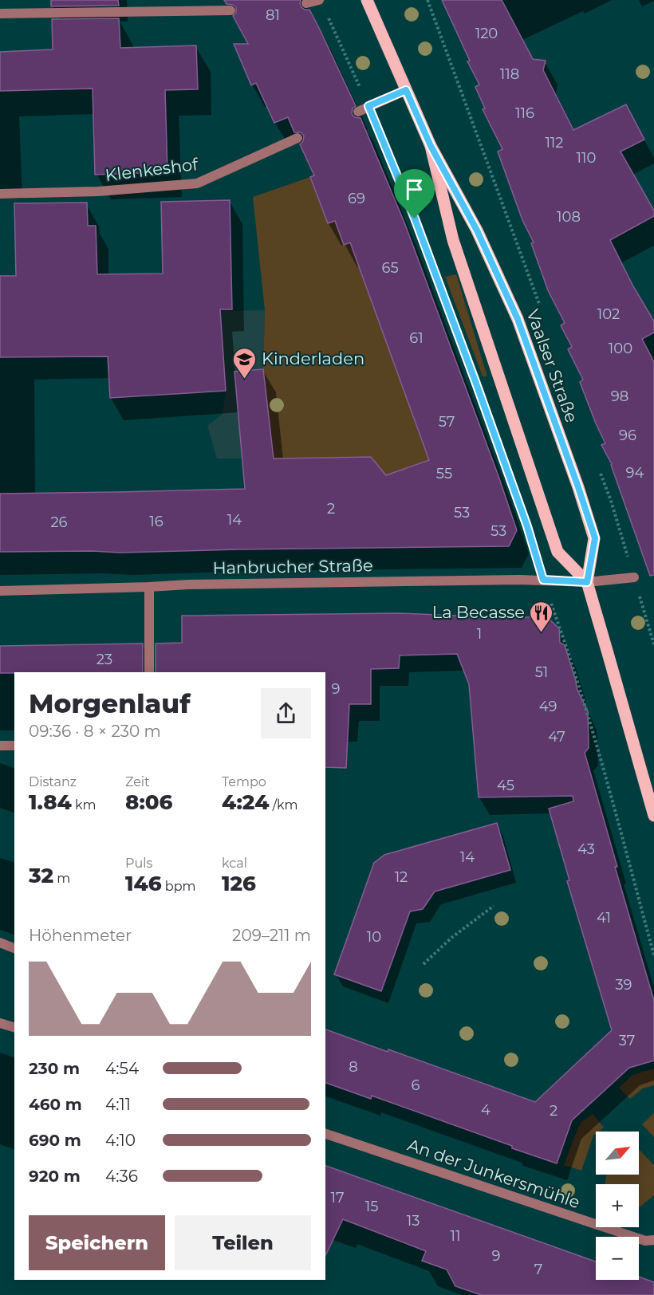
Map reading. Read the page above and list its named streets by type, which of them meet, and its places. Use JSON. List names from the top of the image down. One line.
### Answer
{"streets":{"main road":["Vaalser Straße"],"street":["Klenkeshof","Hanbrucher Straße","An der Junkersmühle"]},"crossings":[["Vaalser Straße","Hanbrucher Straße"]],"places":{"school or university":["Kinderladen"],"restaurant":["La Becasse"]},"house_numbers":["81","120","118","116","112","110","69","108","65","102","61","100","98","57","96","94","55","2","53","14","16","26","53","1","23","51","9","49","47","45","43","14","12","41","10","39","37","8","6","4","2","17","15","13","11","9","7"],"north":"top right","page":{"heading":["Morgenlauf","09:36 · 8 × 230 m"],"stats":[["Distanz","1.84 km"],["Zeit","8:06"],["Tempo","4:24 /km"],["32 m"],["Puls","146 bpm"],["kcal","126"]],"chart":["Höhenmeter","209–211 m"],"list":[{"name":"230 m","note":"4:54"},{"name":"460 m","note":"4:11"},{"name":"690 m","note":"4:10"},{"name":"920 m","note":"4:36"}],"map_buttons":["+","−"],"buttons":["Speichern","Teilen"]}}
